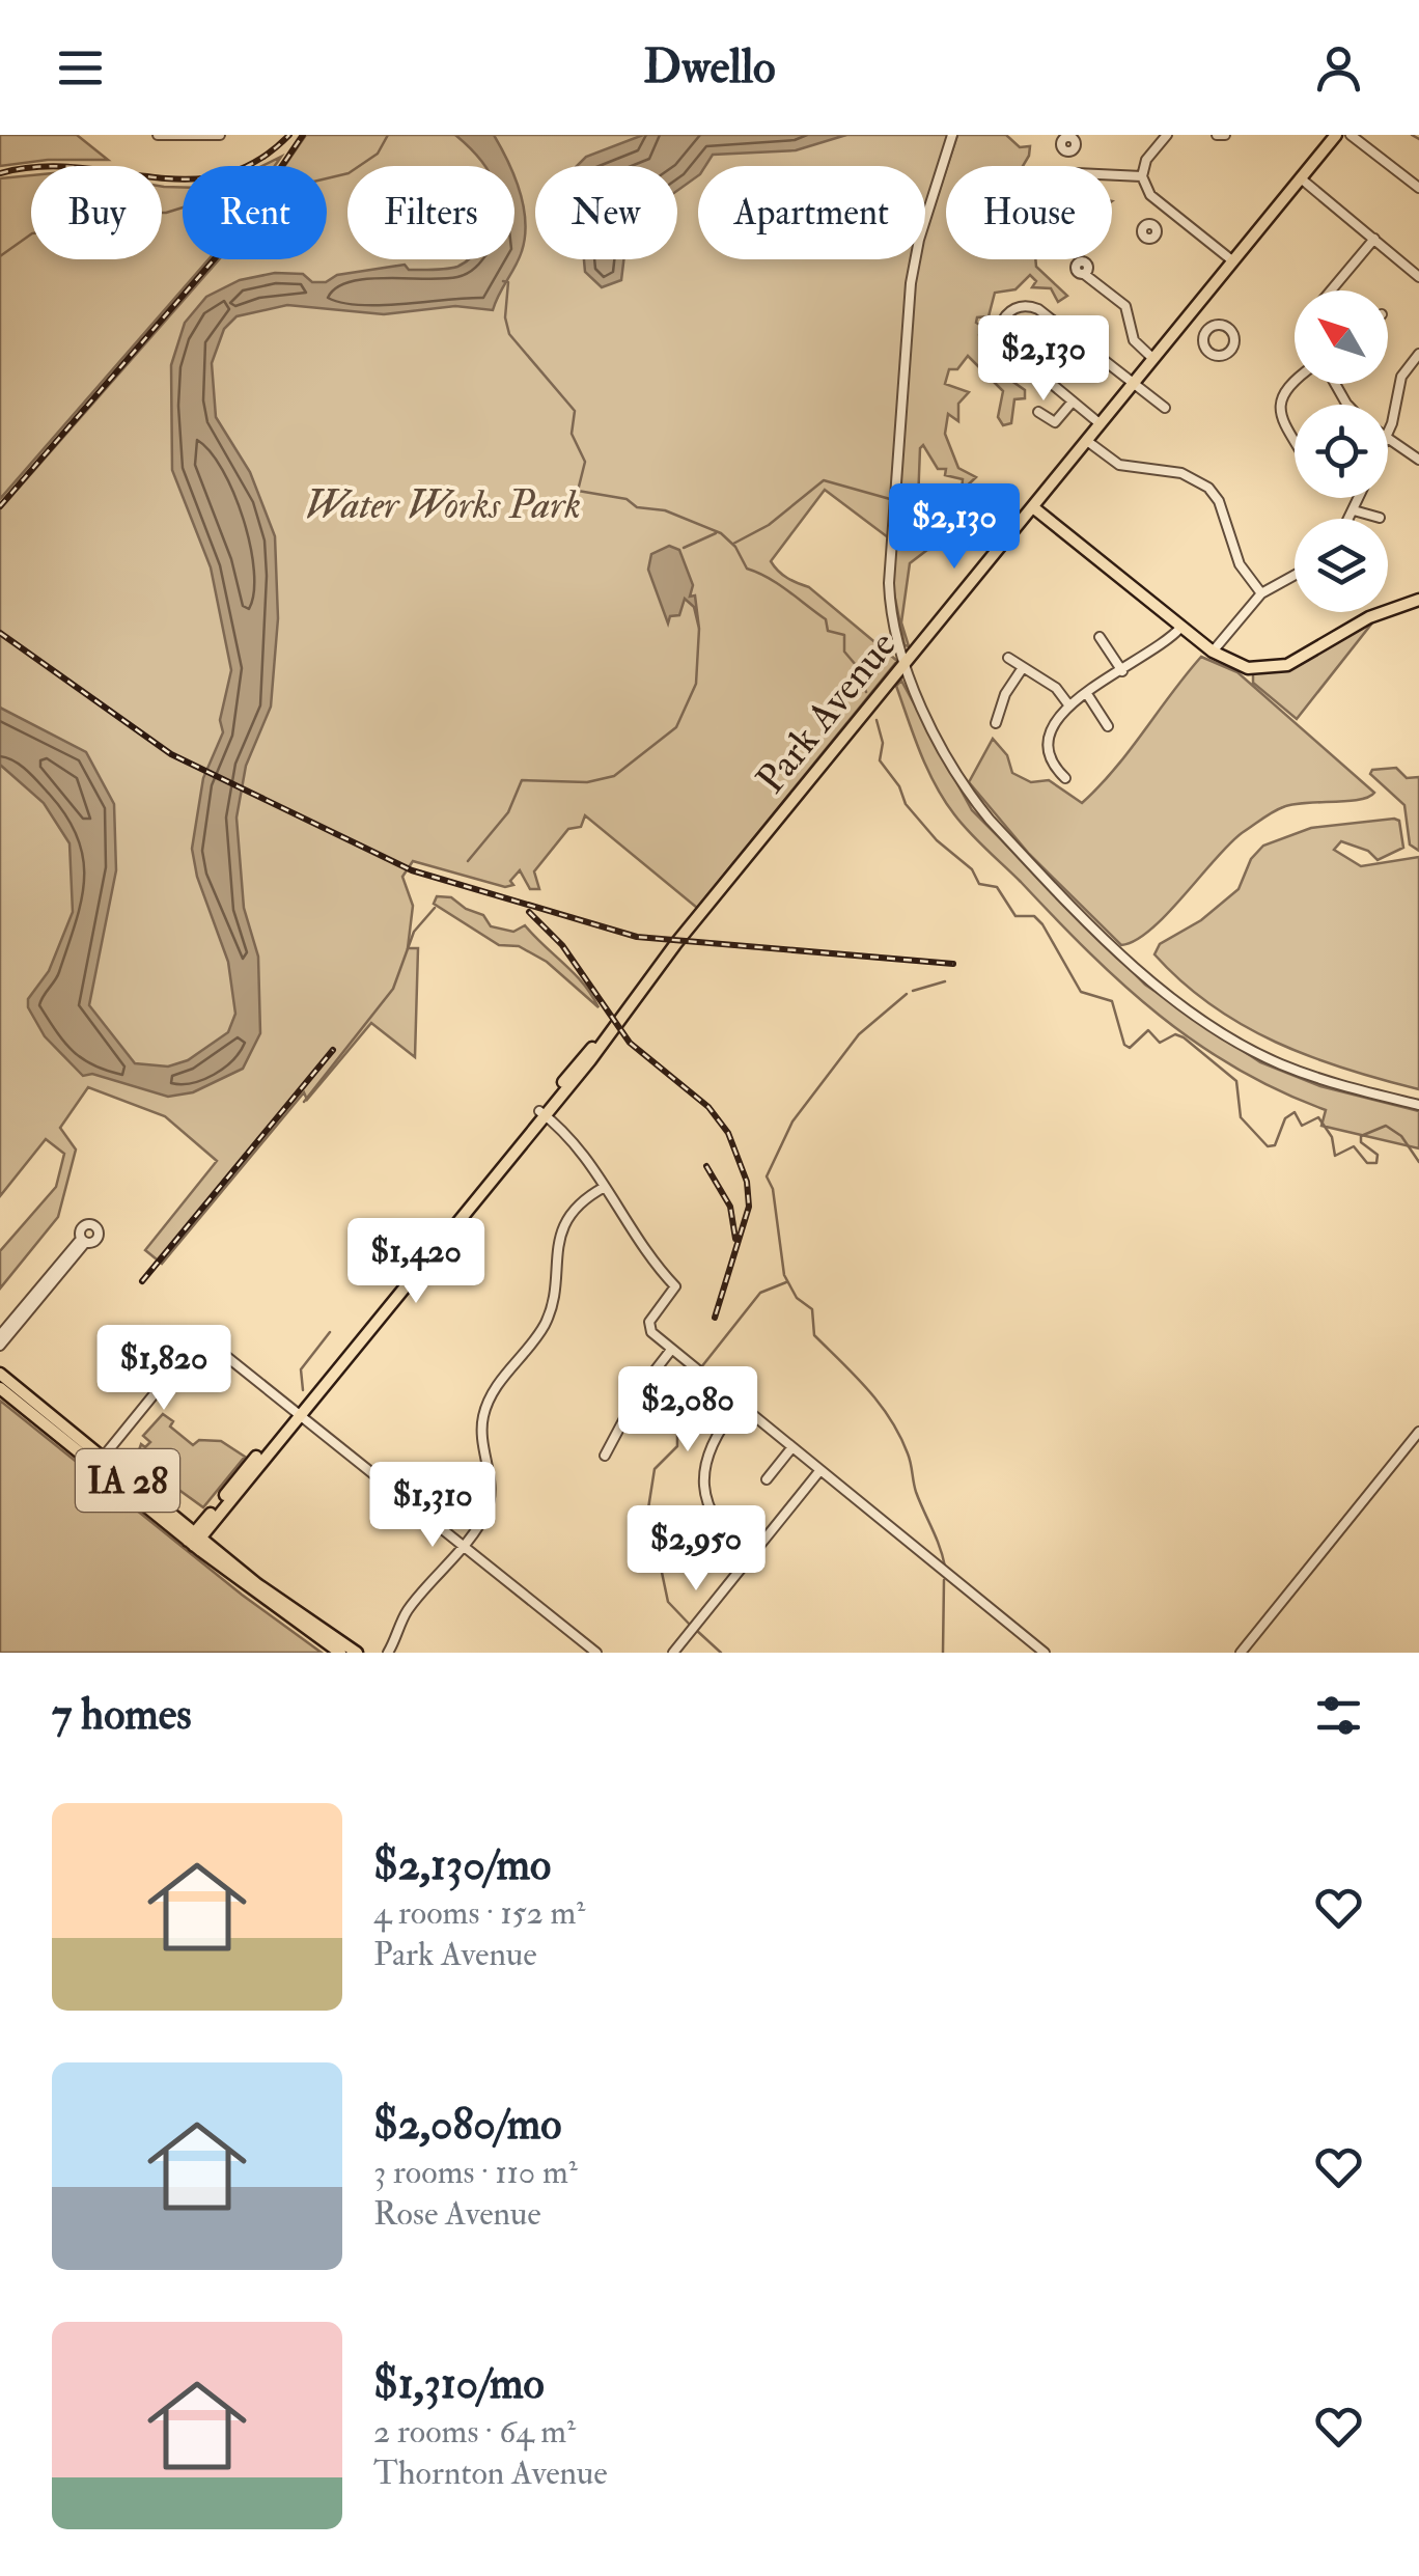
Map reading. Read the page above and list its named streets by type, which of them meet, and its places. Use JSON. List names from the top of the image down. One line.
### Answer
{"streets":{"main road":["Park Avenue","IA 28"]},"crossings":[["Park Avenue","IA 28"]],"parks":["Water Works Park"],"north":"top left","page":{"header":"Dwello","chip":["Buy","Rent","Filters","New","Apartment","House"],"price":["$2,130","$2,130","$1,420","$1,820","$2,080","$1,310","$2,950"],"heading":"7 homes","list":[{"name":"$2,130/mo","note":"4 rooms · 152 m² · Park Avenue"},{"name":"$2,080/mo","note":"3 rooms · 110 m² · Rose Avenue"},{"name":"$1,310/mo","note":"2 rooms · 64 m² · Thornton Avenue"}]}}
